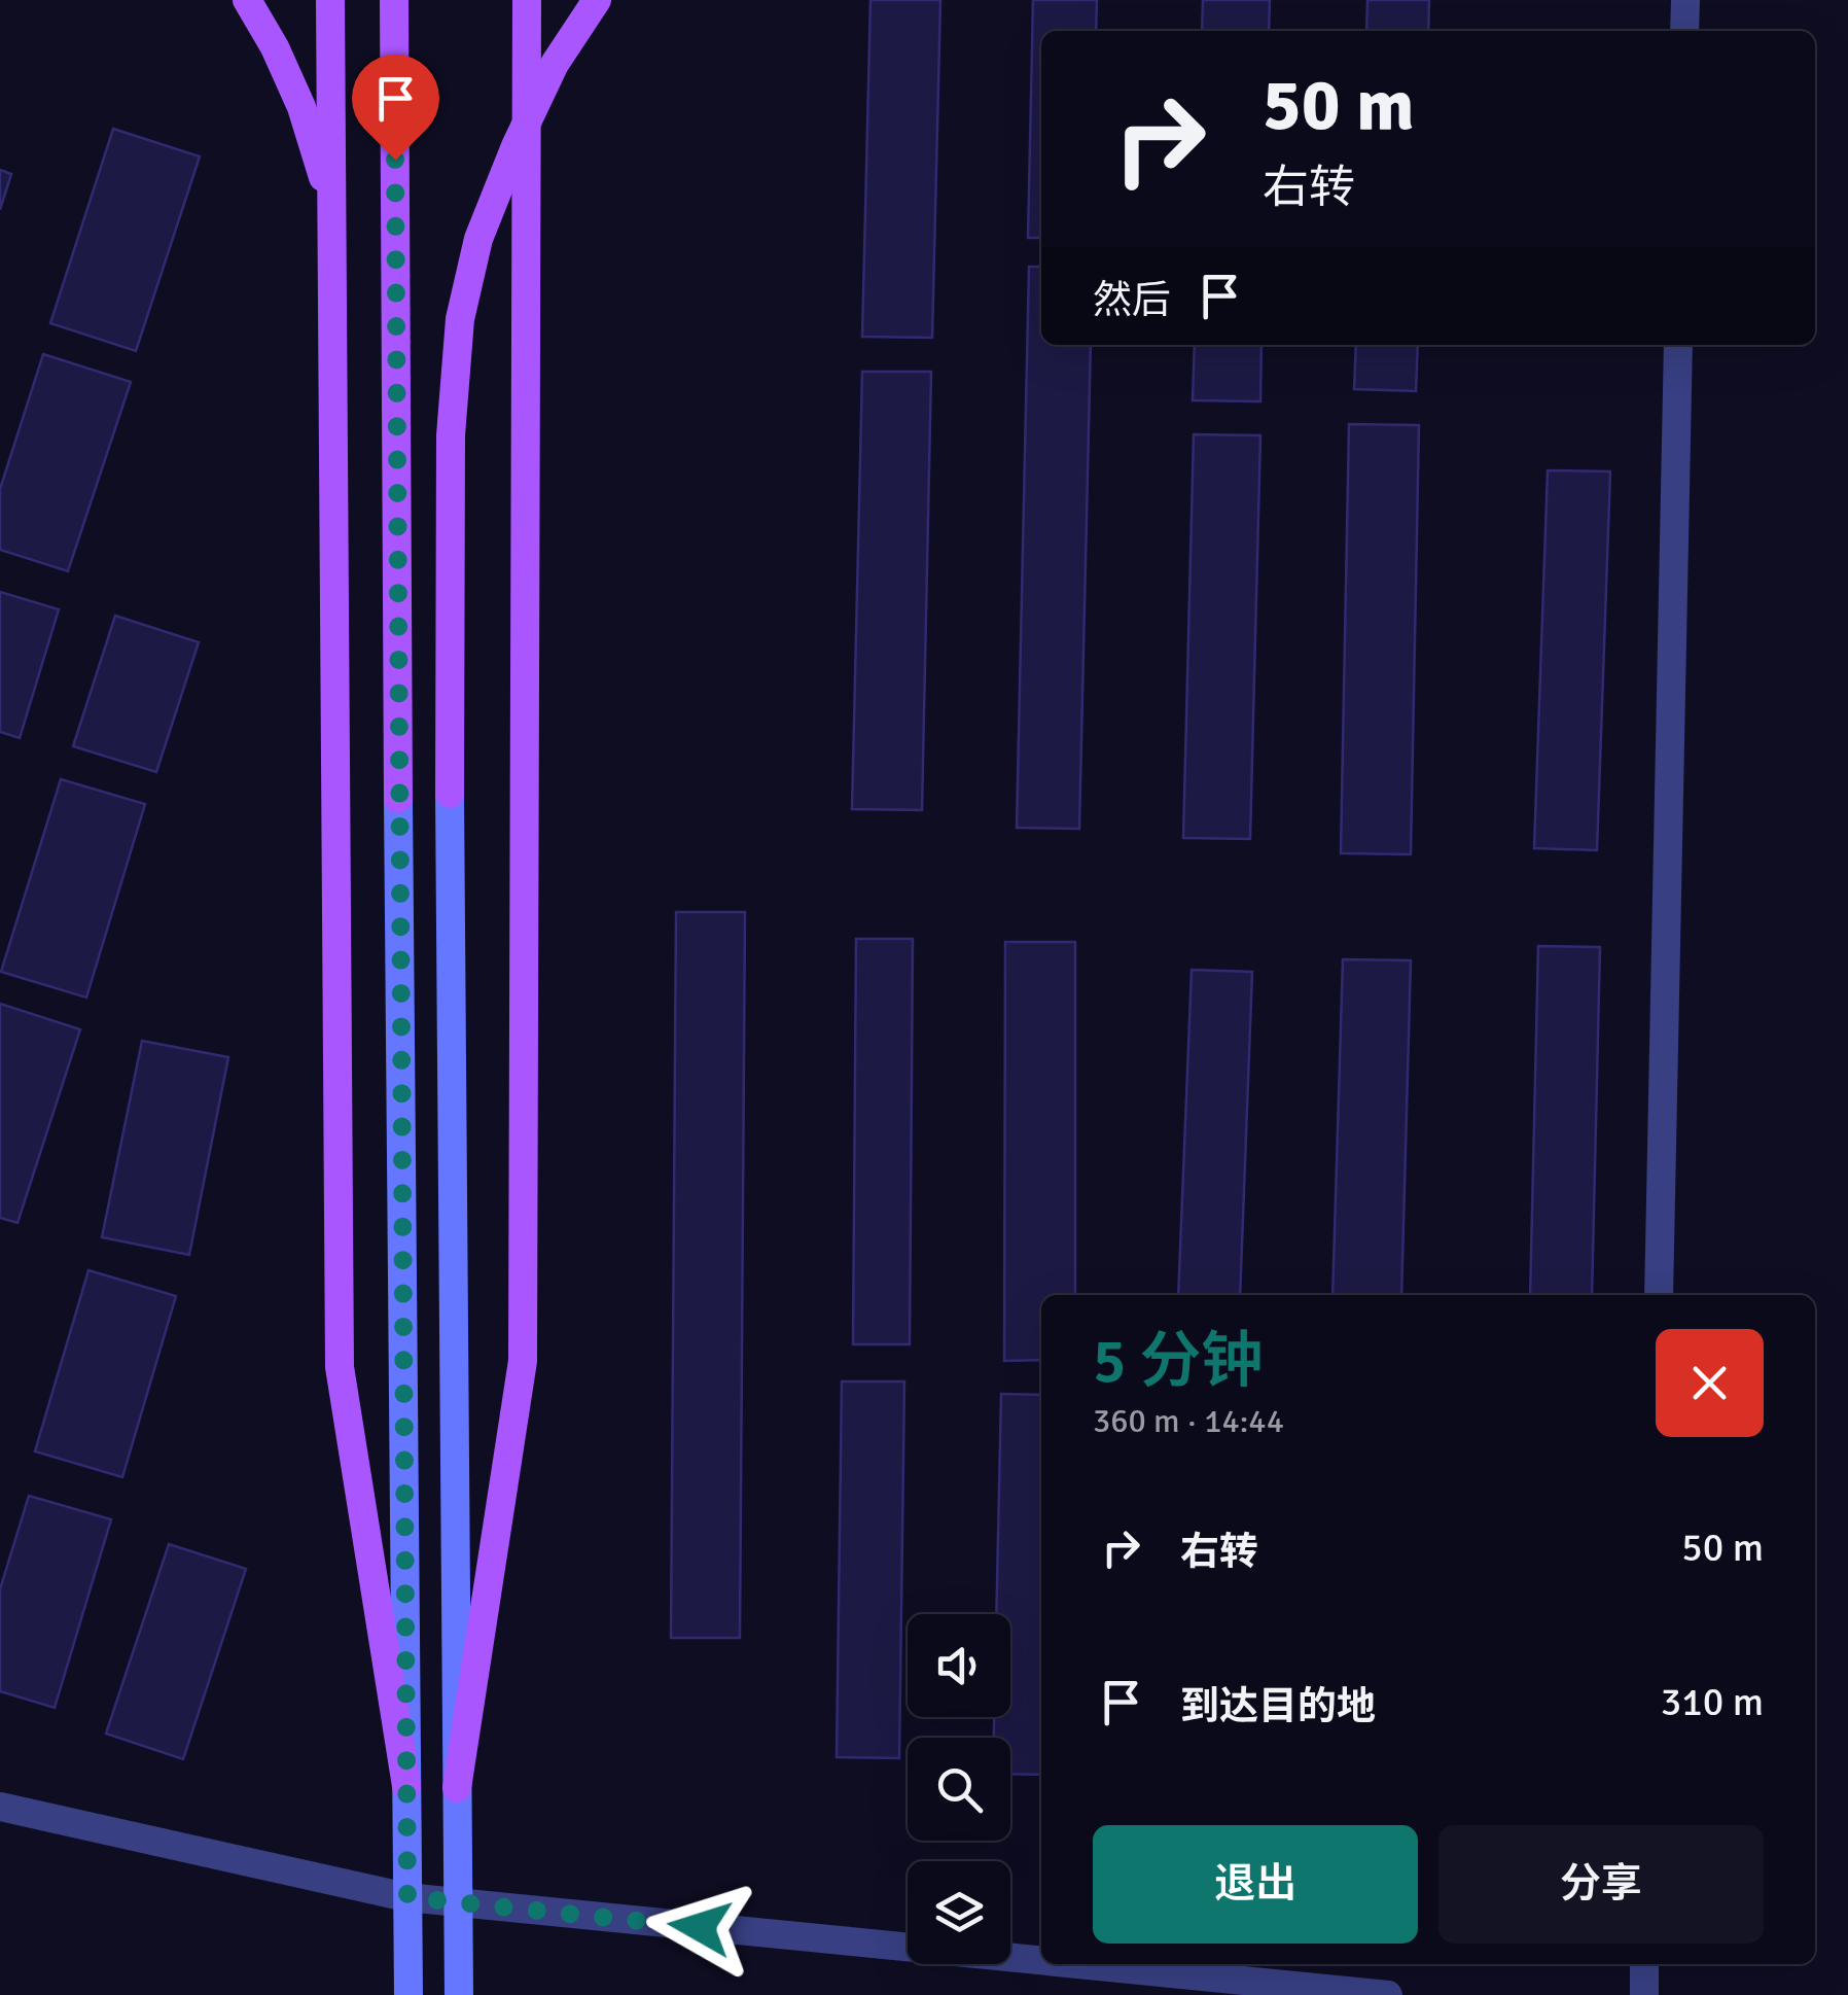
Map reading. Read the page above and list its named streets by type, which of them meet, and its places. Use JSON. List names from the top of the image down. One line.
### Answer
{"page":{"turn":["50 m","右转"],"then":"然后","heading":["5 分钟","360 m · 14:44"],"list":[{"name":"右转","value":"50 m"},{"name":"到达目的地","value":"310 m"}],"buttons":["退出","分享"]}}
